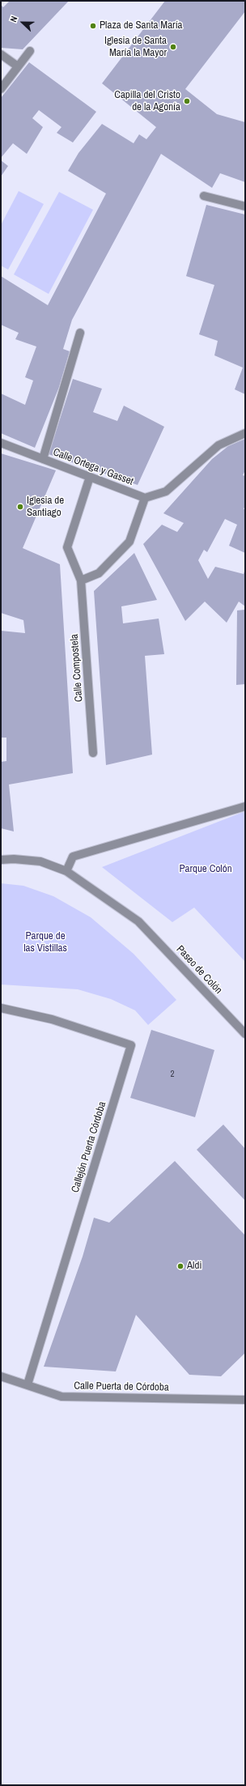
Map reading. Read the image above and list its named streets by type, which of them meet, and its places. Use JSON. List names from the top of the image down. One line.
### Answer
{"streets":{"street":["Calle Ortega y Gasset","Calle Compostela","Paseo de Colón","Callejón Puerta Córdoba","Calle Puerta de Córdoba"]},"crossings":[["Calle Ortega y Gasset","Calle Compostela"],["Callejón Puerta Córdoba","Calle Puerta de Córdoba"]],"parks":["Parque Colón","Parque de las Vistillas"],"places":["Plaza de Santa María","Iglesia de Santa María la Mayor","Capilla del Cristo de la Agonía","Iglesia de Santiago","Aldi"],"house_numbers":["2"],"north":"left"}
